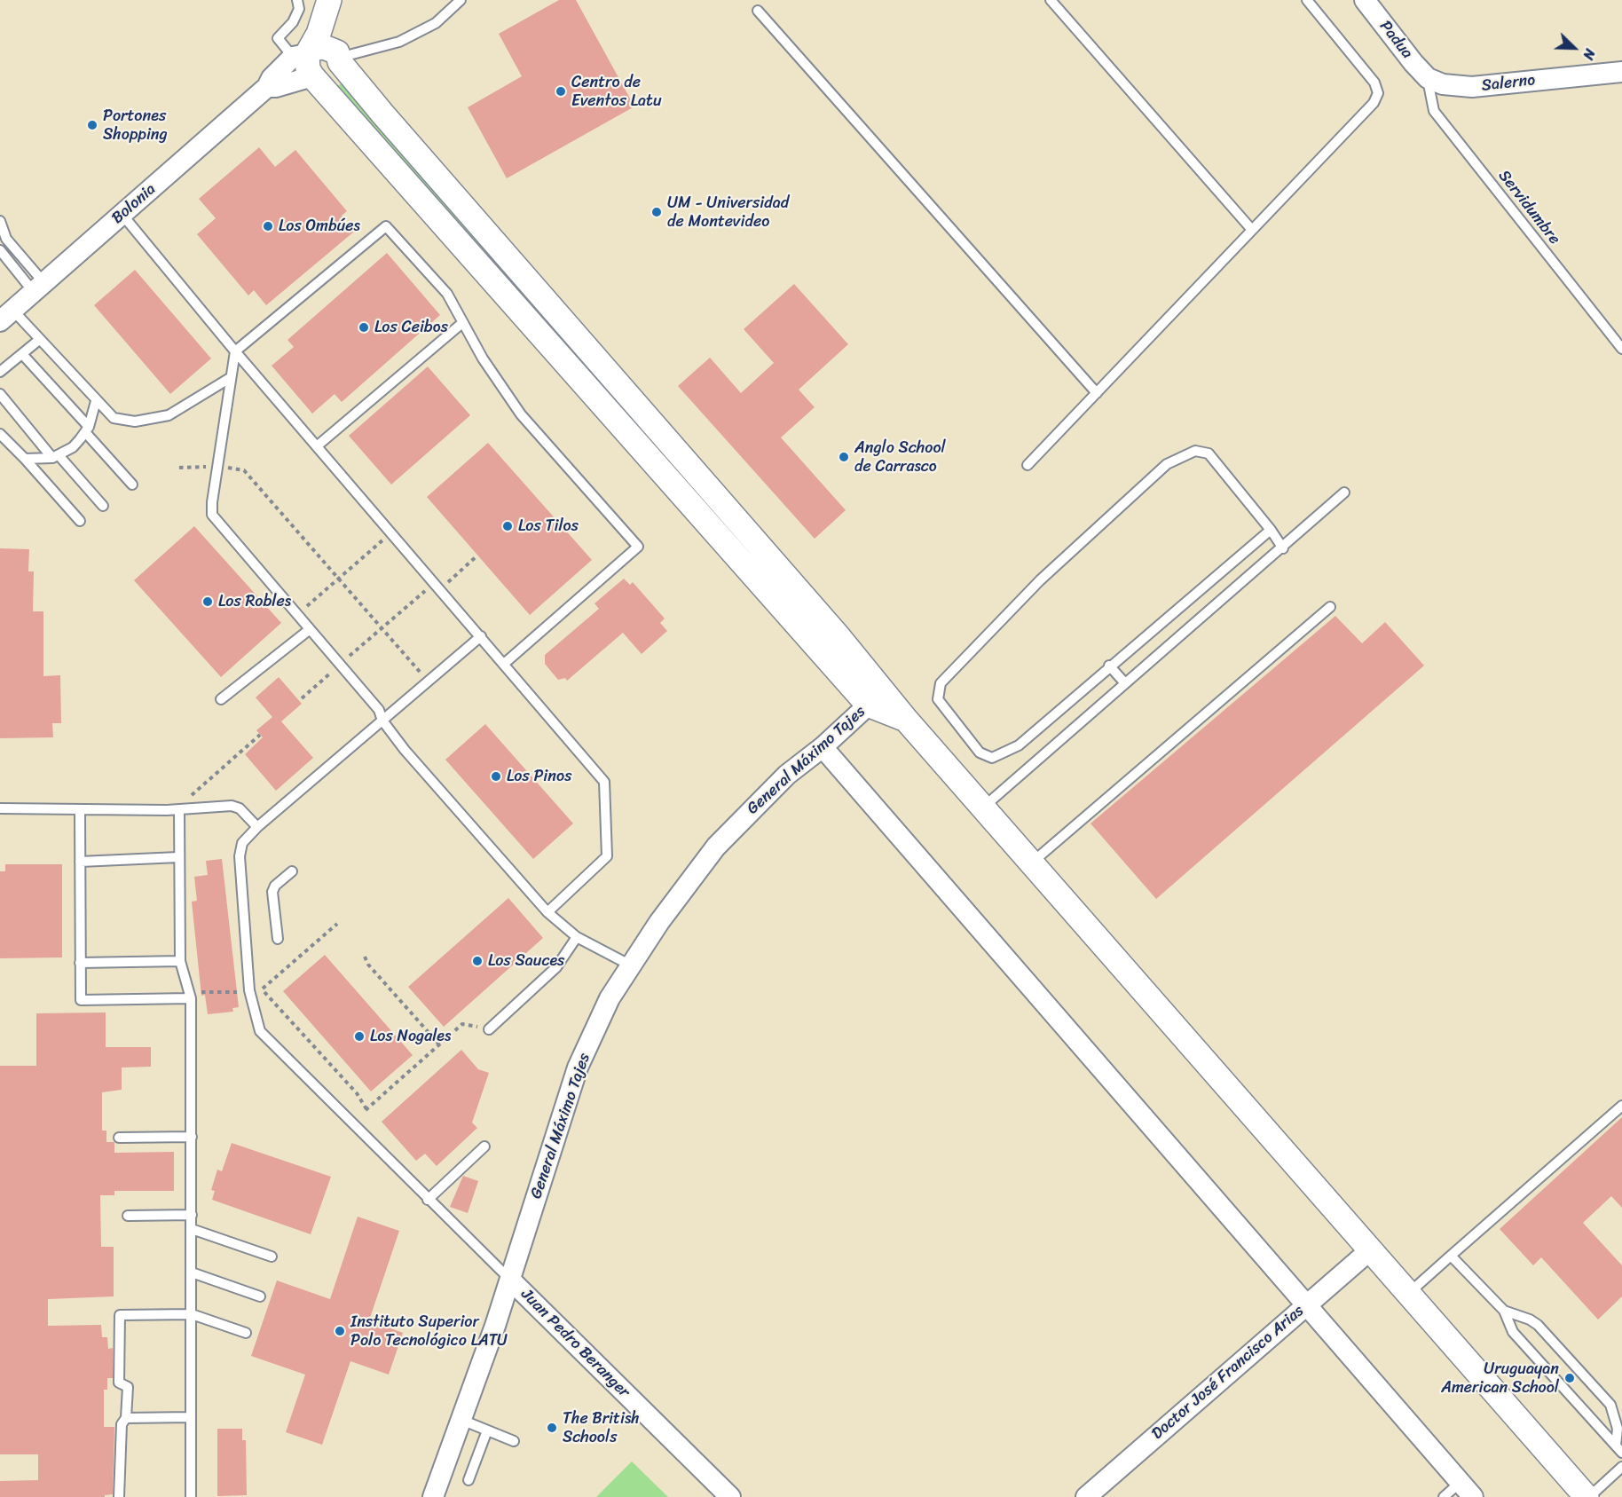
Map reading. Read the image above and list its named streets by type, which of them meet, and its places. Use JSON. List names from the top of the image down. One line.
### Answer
{"streets":{"street":["Padua","Salerno","Bolonia","General Máximo Tajes","Juan Pedro Beranger","Doctor José Francisco Arias"],"lane":["Servidumbre"]},"crossings":[["Padua","Salerno"],["Padua","Servidumbre"],["Salerno","Servidumbre"],["General Máximo Tajes","Juan Pedro Beranger"]],"places":["Centro de Eventos Latu","Portones Shopping","UM - Universidad de Montevideo","Los Ombúes","Los Ceibos","Anglo School de Carrasco","Los Tilos","Los Robles","Los Pinos","Los Sauces","Los Nogales","Instituto Superior Polo Tecnológico LATU","Uruguayan American School","The British Schools"],"north":"bottom right"}
